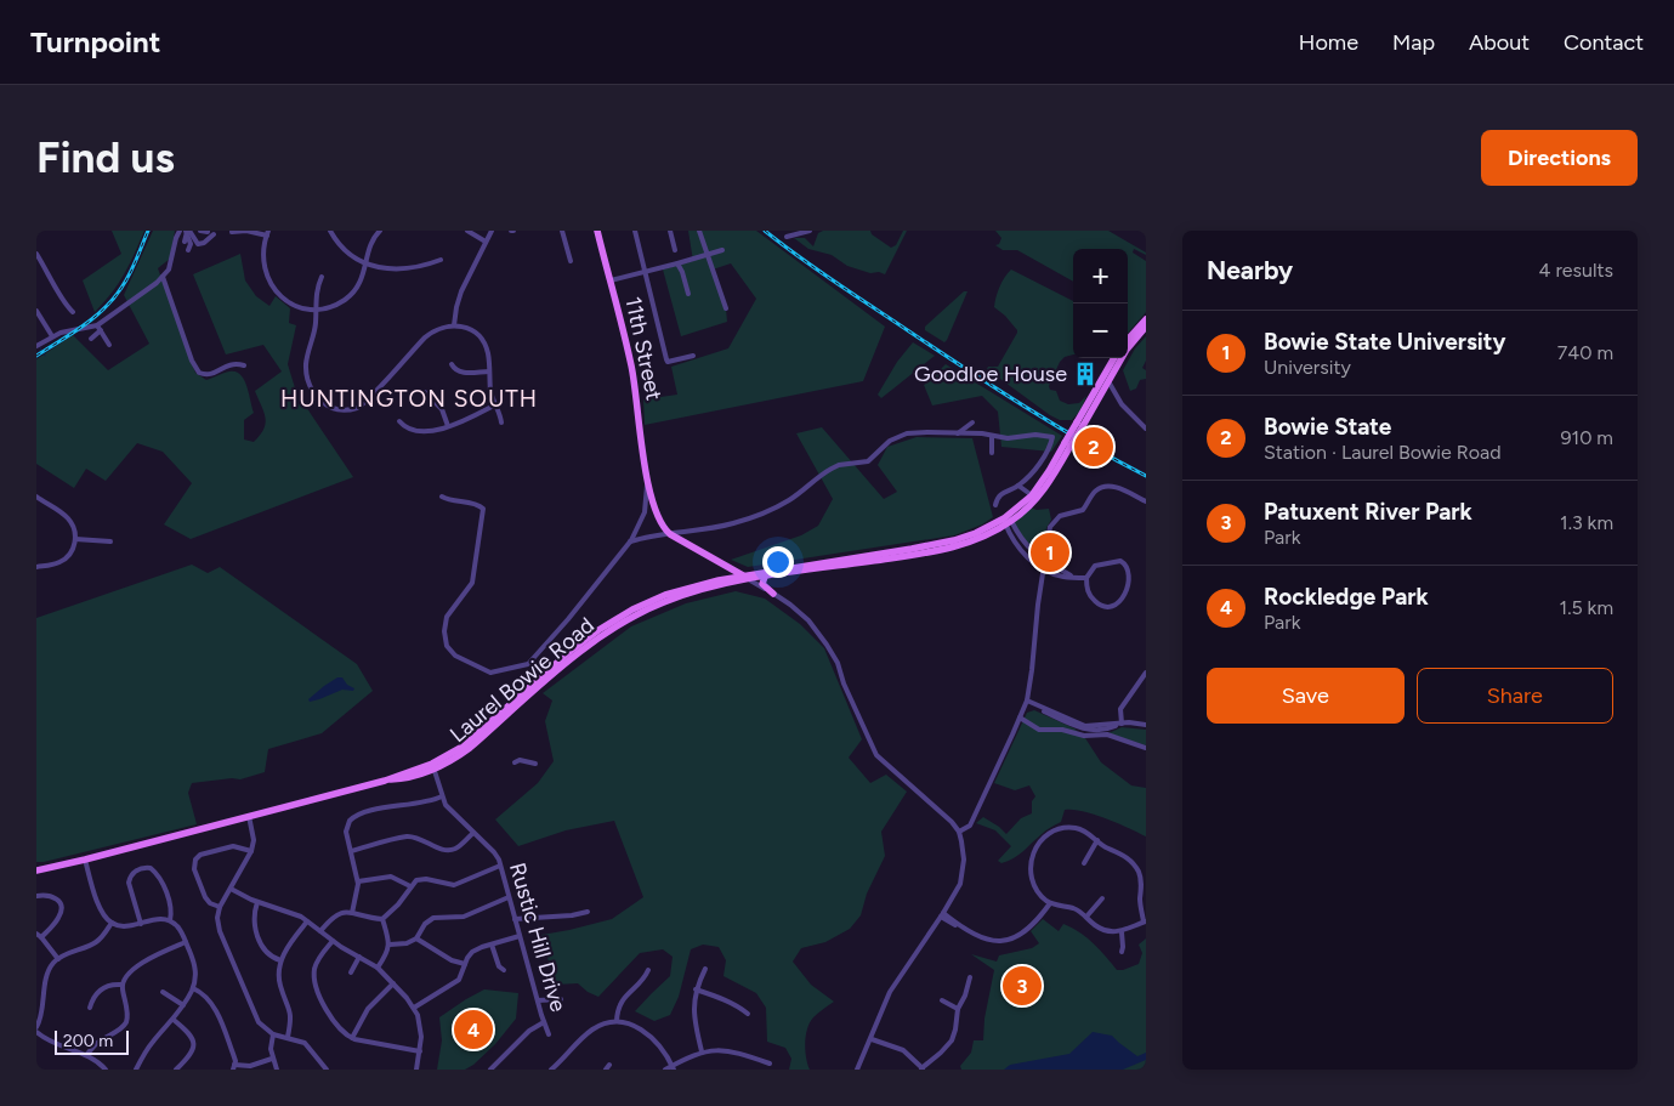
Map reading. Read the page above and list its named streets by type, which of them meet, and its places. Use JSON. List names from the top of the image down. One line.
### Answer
{"streets":{"main road":["11th Street","Laurel Bowie Road"],"street":["Rustic Hill Drive"]},"crossings":[["Laurel Bowie Road","Rustic Hill Drive"]],"districts":["HUNTINGTON SOUTH"],"places":{"building":["Goodloe House"]},"scale_bar":"200 m","page":{"header":"Turnpoint","nav":["Home","Map","About","Contact"],"buttons":["Directions",["Save","Share"]],"title":"Find us","heading":["Nearby","4 results"],"map_buttons":["+","−"],"list":[{"mark":"1","name":"Bowie State University","note":"University","value":"740 m"},{"mark":"2","name":"Bowie State","note":"Station · Laurel Bowie Road","value":"910 m"},{"mark":"3","name":"Patuxent River Park","note":"Park","value":"1.3 km"},{"mark":"4","name":"Rockledge Park","note":"Park","value":"1.5 km"}],"pins":["2","1","3","4"],"scale":"200 m"}}
